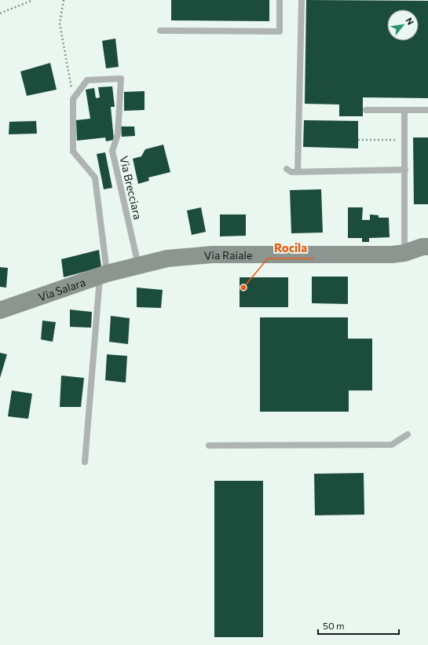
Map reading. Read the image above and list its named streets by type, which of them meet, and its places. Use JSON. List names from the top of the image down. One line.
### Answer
{"streets":{"street":["Via Raiale","Via Salara"],"lane":["Via Brecciara"]},"crossings":[["Via Brecciara","Via Raiale"],["Via Brecciara","Via Salara"],["Via Raiale","Via Salara"]],"places":["Rocila"],"scale_bar":"50 m","north":"top right"}
